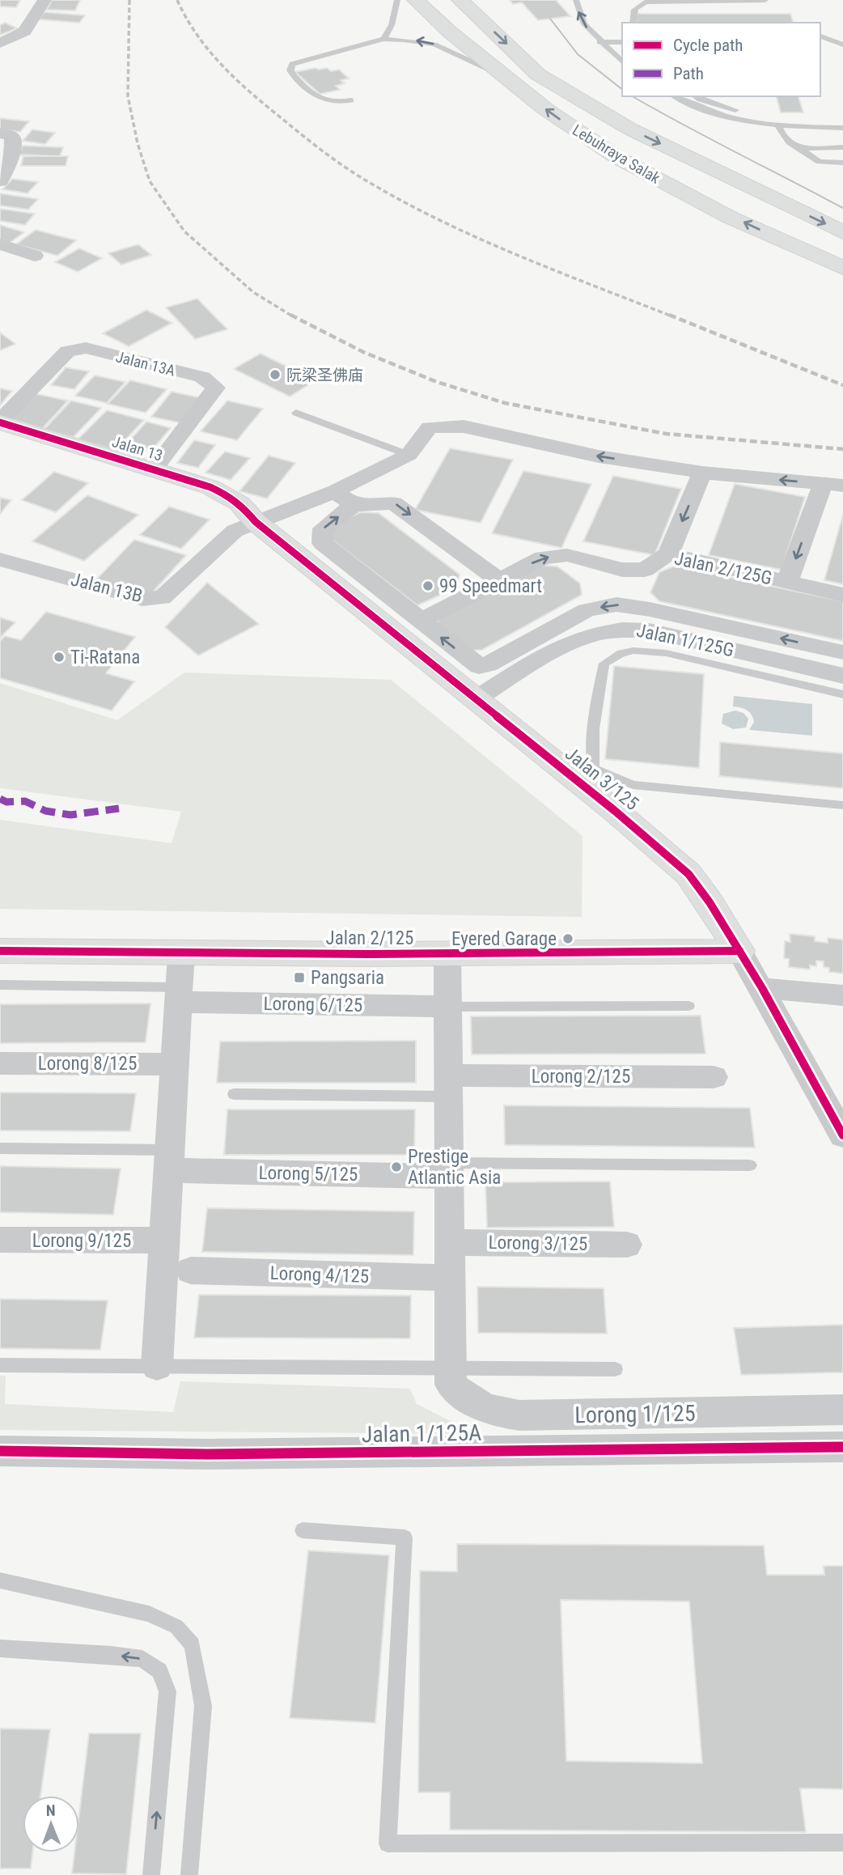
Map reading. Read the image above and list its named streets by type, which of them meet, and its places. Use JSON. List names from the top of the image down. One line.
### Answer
{"streets":{"main road":["Lebuhraya Salak","Jalan 13","Jalan 3/125","Jalan 2/125"],"street":["Jalan 13A","Jalan 2/125G","Jalan 13B","Jalan 1/125G","Lorong 6/125","Lorong 8/125","Lorong 2/125","Lorong 5/125","Lorong 9/125","Lorong 3/125","Lorong 4/125","Lorong 1/125","Jalan 1/125A"]},"crossings":[["Jalan 13A","Jalan 13"],["Jalan 13","Jalan 13B"],["Jalan 13","Jalan 3/125"],["Jalan 13B","Jalan 3/125"],["Jalan 1/125G","Jalan 3/125"],["Jalan 3/125","Jalan 2/125"]],"places":{"other":["阮梁圣佛庙","99 Speedmart","Ti-Ratana","Eyered Garage","Prestige Atlantic Asia"],"transit":["Pangsaria"]},"legend":["Cycle path","Path"],"north":"top"}
